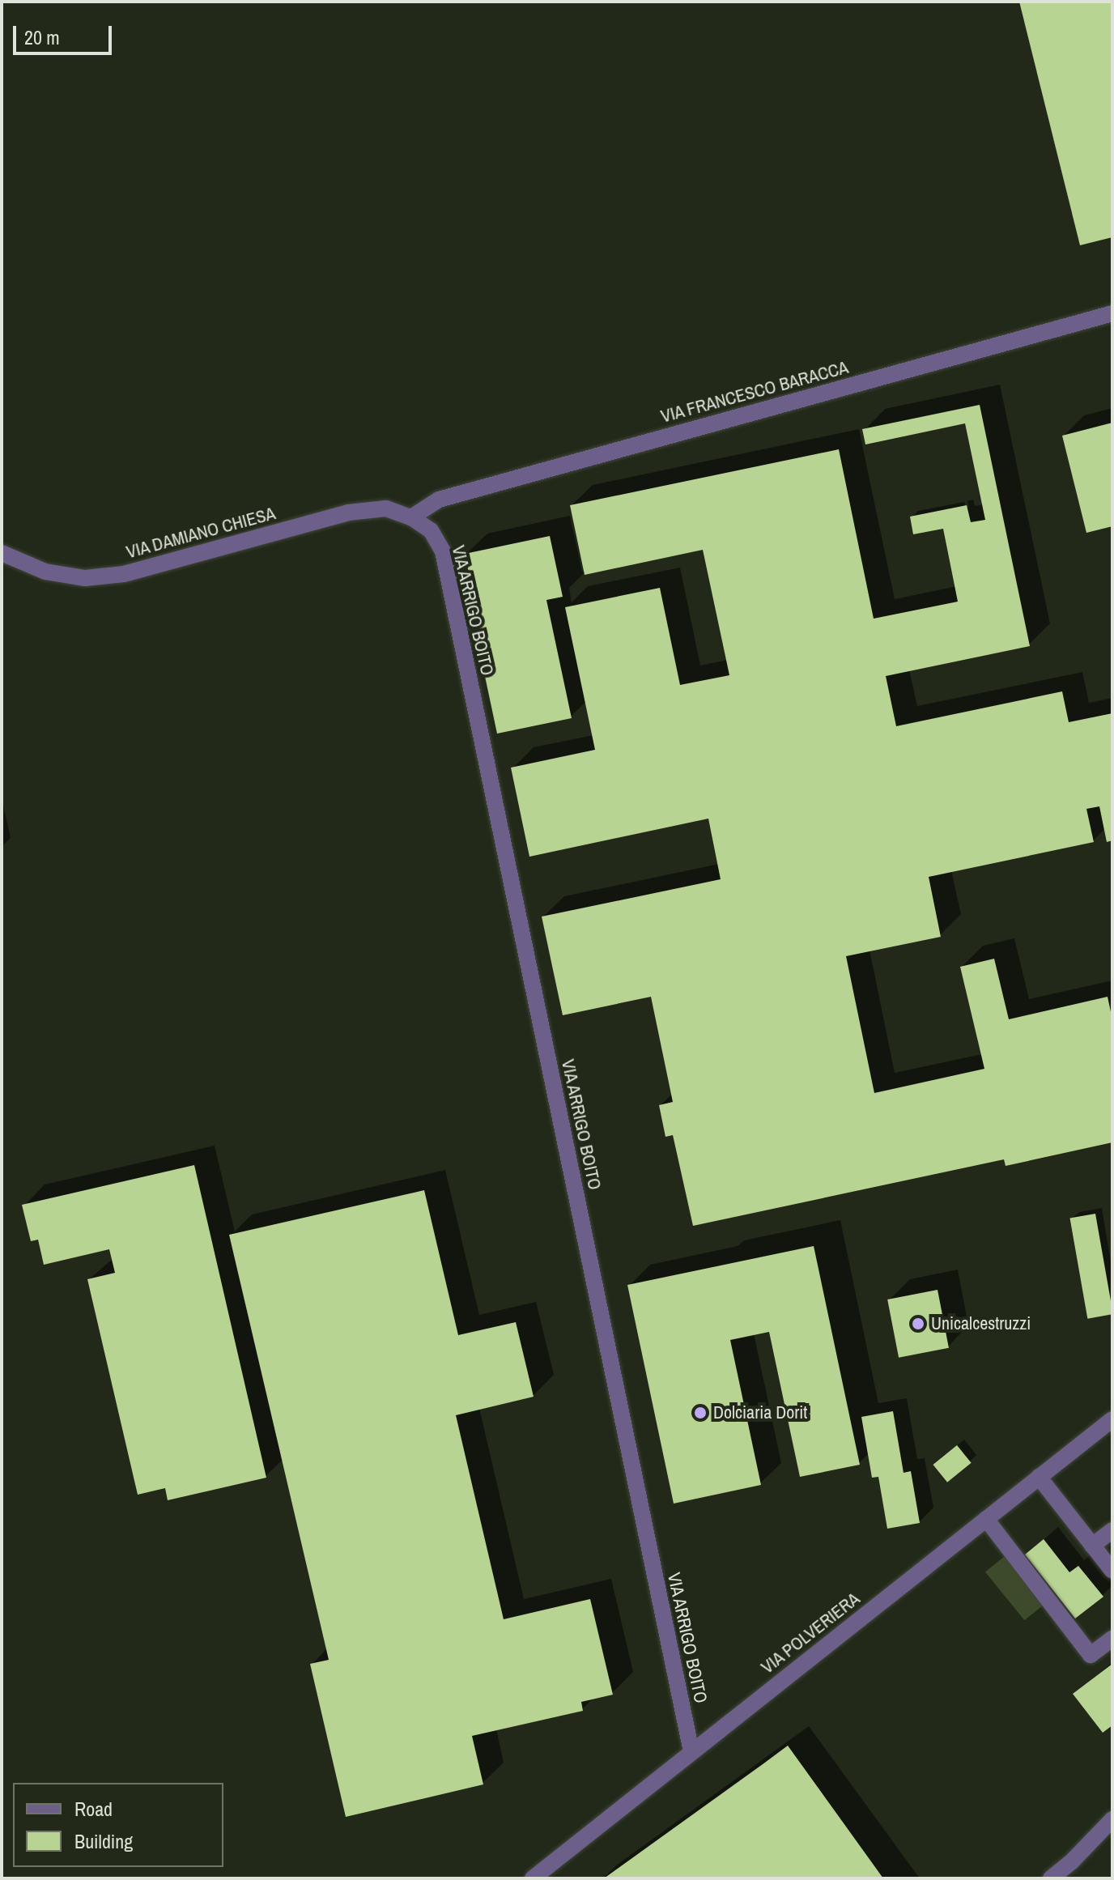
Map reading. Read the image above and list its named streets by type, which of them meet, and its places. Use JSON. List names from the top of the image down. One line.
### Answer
{"streets":{"street":["VIA FRANCESCO BARACCA","VIA DAMIANO CHIESA","VIA ARRIGO BOITO","VIA POLVERIERA"]},"crossings":[["VIA FRANCESCO BARACCA","VIA DAMIANO CHIESA"],["VIA FRANCESCO BARACCA","VIA ARRIGO BOITO"],["VIA DAMIANO CHIESA","VIA ARRIGO BOITO"],["VIA ARRIGO BOITO","VIA POLVERIERA"]],"places":["Unicalcestruzzi","Dolciaria Dorit"],"legend":["Road","Building"],"scale_bar":"20 m"}
